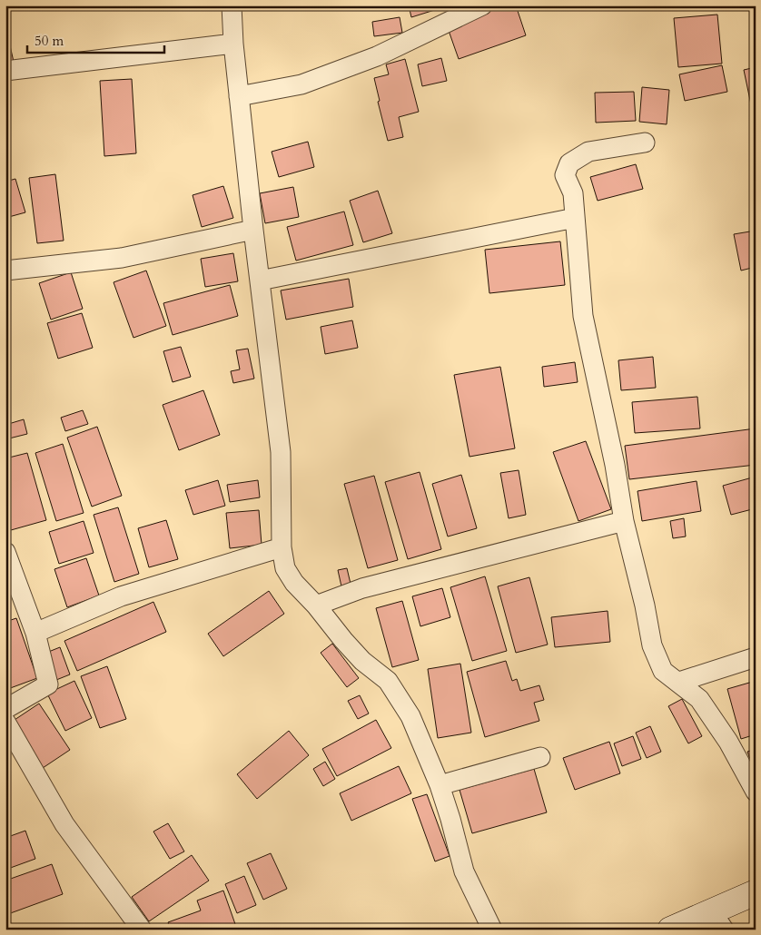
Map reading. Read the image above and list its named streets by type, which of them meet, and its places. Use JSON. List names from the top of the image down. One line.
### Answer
{"scale_bar":"50 m"}
